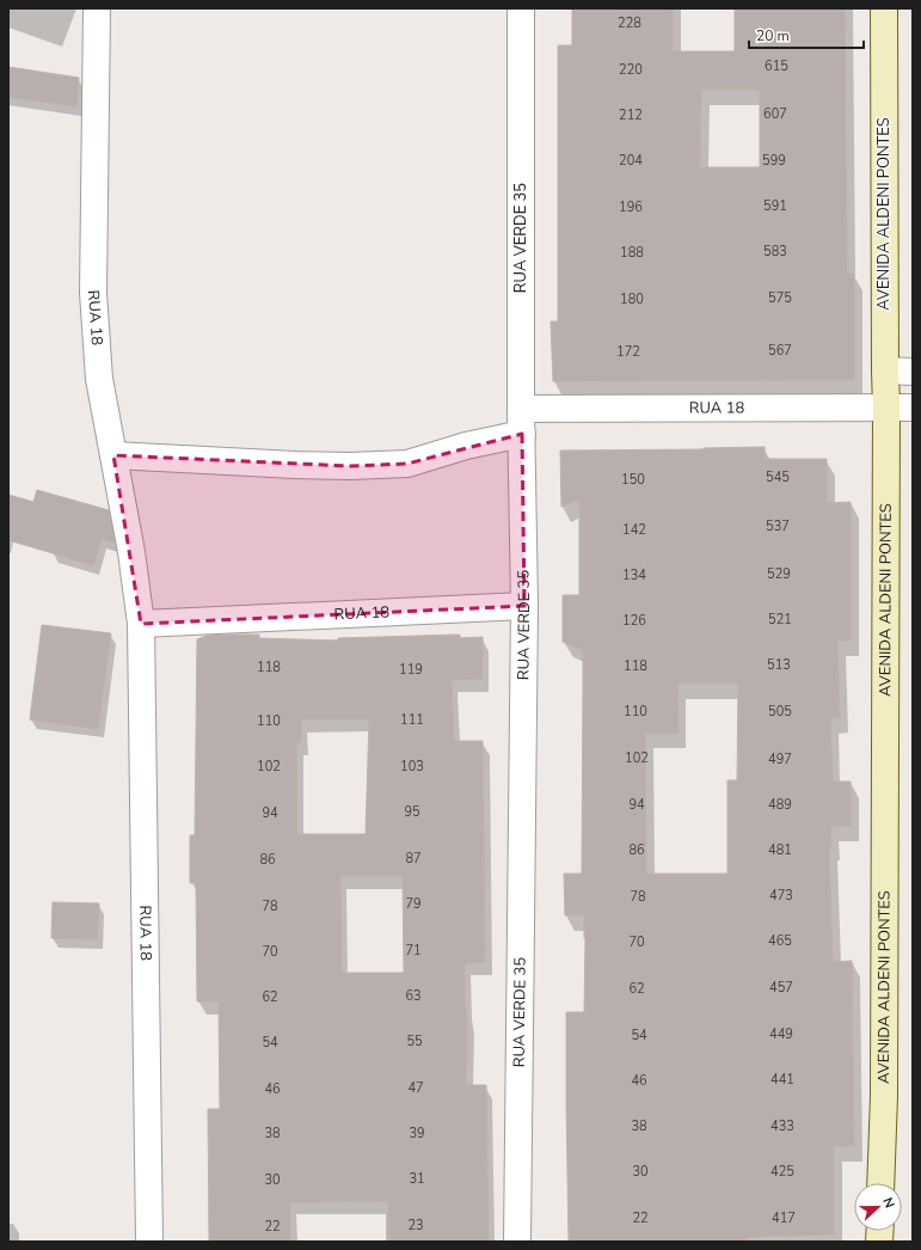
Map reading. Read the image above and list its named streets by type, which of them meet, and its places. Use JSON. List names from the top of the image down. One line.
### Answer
{"streets":{"main road":["AVENIDA ALDENI PONTES"],"street":["RUA VERDE 35","RUA 18"]},"crossings":[["AVENIDA ALDENI PONTES","RUA 18"],["RUA VERDE 35","RUA 18"]],"house_numbers":["228","615","220","607","212","204","599","591","196","583","188","575","180","567","172","545","150","537","142","529","134","521","126","513","118","118","119","110","505","111","110","102","497","102","103","94","489","95","94","86","481","87","86","473","78","79","78","465","70","71","70","457","62","63","62","449","54","55","54","441","46","47","46","38","433","38","39","30","425","31","30","22","417","23","22"],"scale_bar":"20 m","north":"right"}
